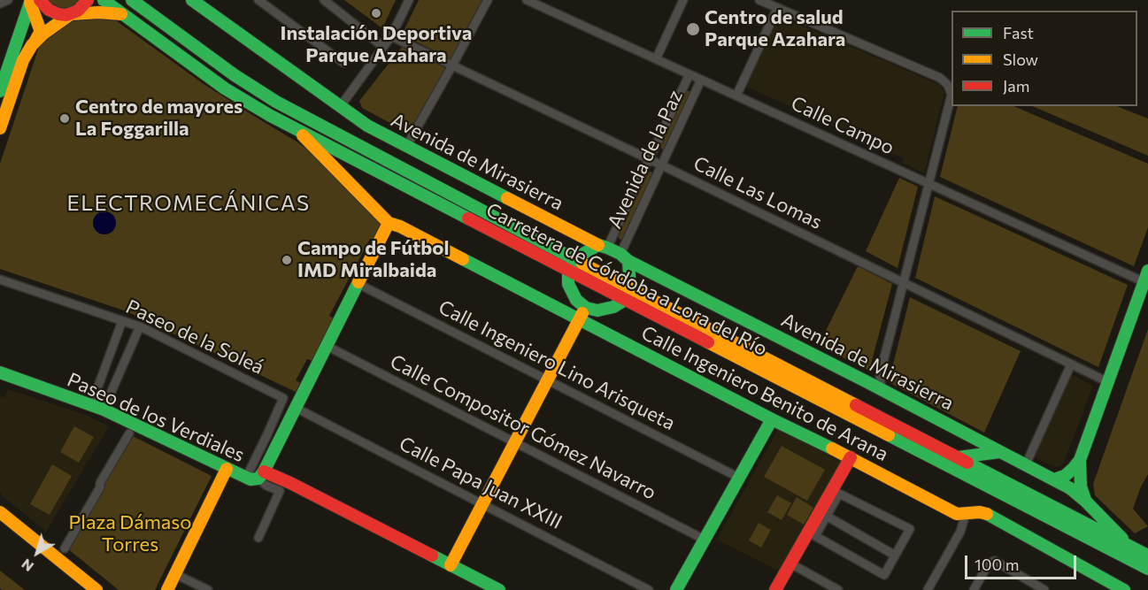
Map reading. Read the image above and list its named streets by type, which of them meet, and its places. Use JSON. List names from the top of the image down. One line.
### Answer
{"streets":{"street":["Calle Campo","Avenida de la Paz","Avenida de Mirasierra","Calle Las Lomas","Carretera de Córdoba a Lora del Río","Paseo de la Soleá","Calle Ingeniero Lino Arisqueta","Calle Ingeniero Benito de Arana","Paseo de los Verdiales","Calle Compositor Gómez Navarro","Calle Papa Juan XXIII"]},"crossings":[["Calle Campo","Avenida de la Paz"],["Avenida de la Paz","Avenida de Mirasierra"],["Avenida de la Paz","Calle Las Lomas"],["Avenida de Mirasierra","Carretera de Córdoba a Lora del Río"],["Paseo de la Soleá","Paseo de los Verdiales"]],"districts":["ELECTROMECÁNICAS"],"parks":["Plaza Dámaso Torres"],"places":["Instalación Deportiva Parque Azahara","Centro de salud Parque Azahara","Centro de mayores La Foggarilla","Campo de Fútbol IMD Miralbaida"],"legend":["Fast","Slow","Jam"],"scale_bar":"100 m","north":"bottom left"}
